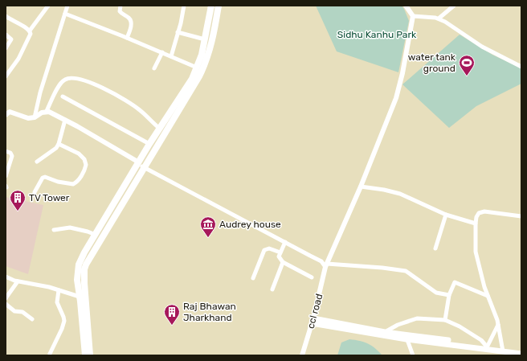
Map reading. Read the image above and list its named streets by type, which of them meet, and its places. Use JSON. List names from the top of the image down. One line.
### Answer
{"streets":{"street":["ccl road"]},"parks":["Sidhu Kanhu Park"],"places":{"sports":["water tank ground"],"building":["TV Tower","Raj Bhawan Jharkhand"],"museum":["Audrey house"]}}
